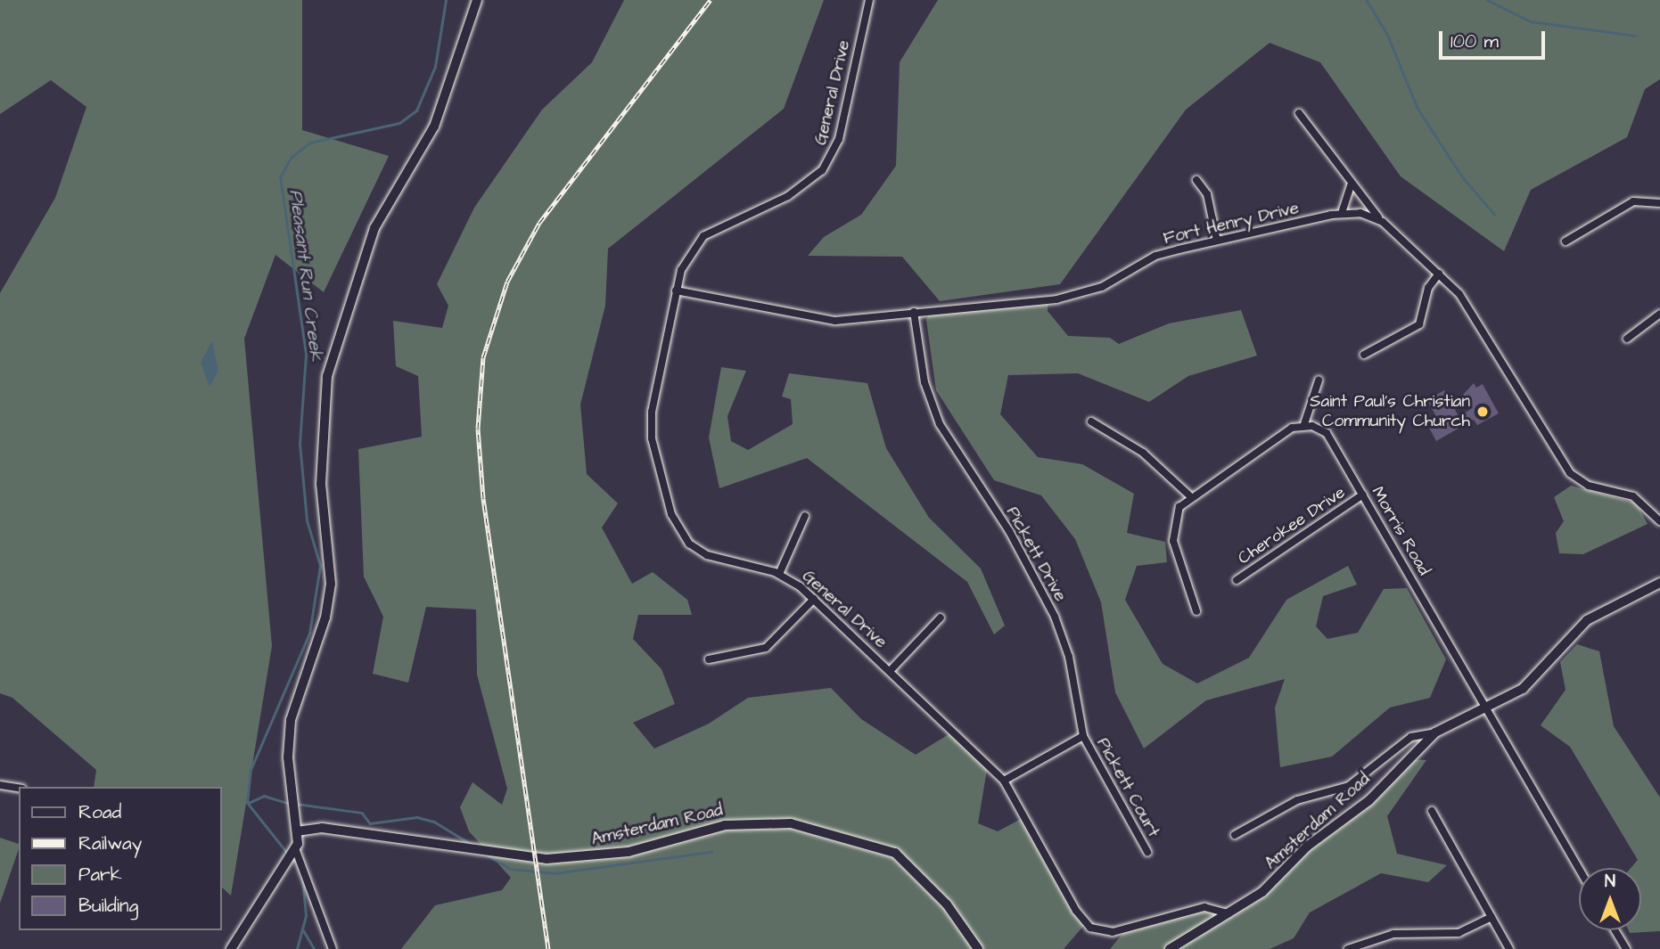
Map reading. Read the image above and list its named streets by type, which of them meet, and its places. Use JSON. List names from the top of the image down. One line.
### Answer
{"streets":{"street":["General Drive","Fort Henry Drive","Cherokee Drive","Morris Road","Pickett Drive","Pickett Court","Amsterdam Road"]},"crossings":[["General Drive","Fort Henry Drive"],["General Drive","Amsterdam Road"],["Fort Henry Drive","Pickett Drive"],["Cherokee Drive","Morris Road"],["Morris Road","Amsterdam Road"],["Pickett Drive","Pickett Court"]],"water":["Pleasant Run Creek"],"places":["Saint Paul’s Christian Community Church"],"legend":["Road","Railway","Park","Building"],"scale_bar":"100 m","north":"top"}
